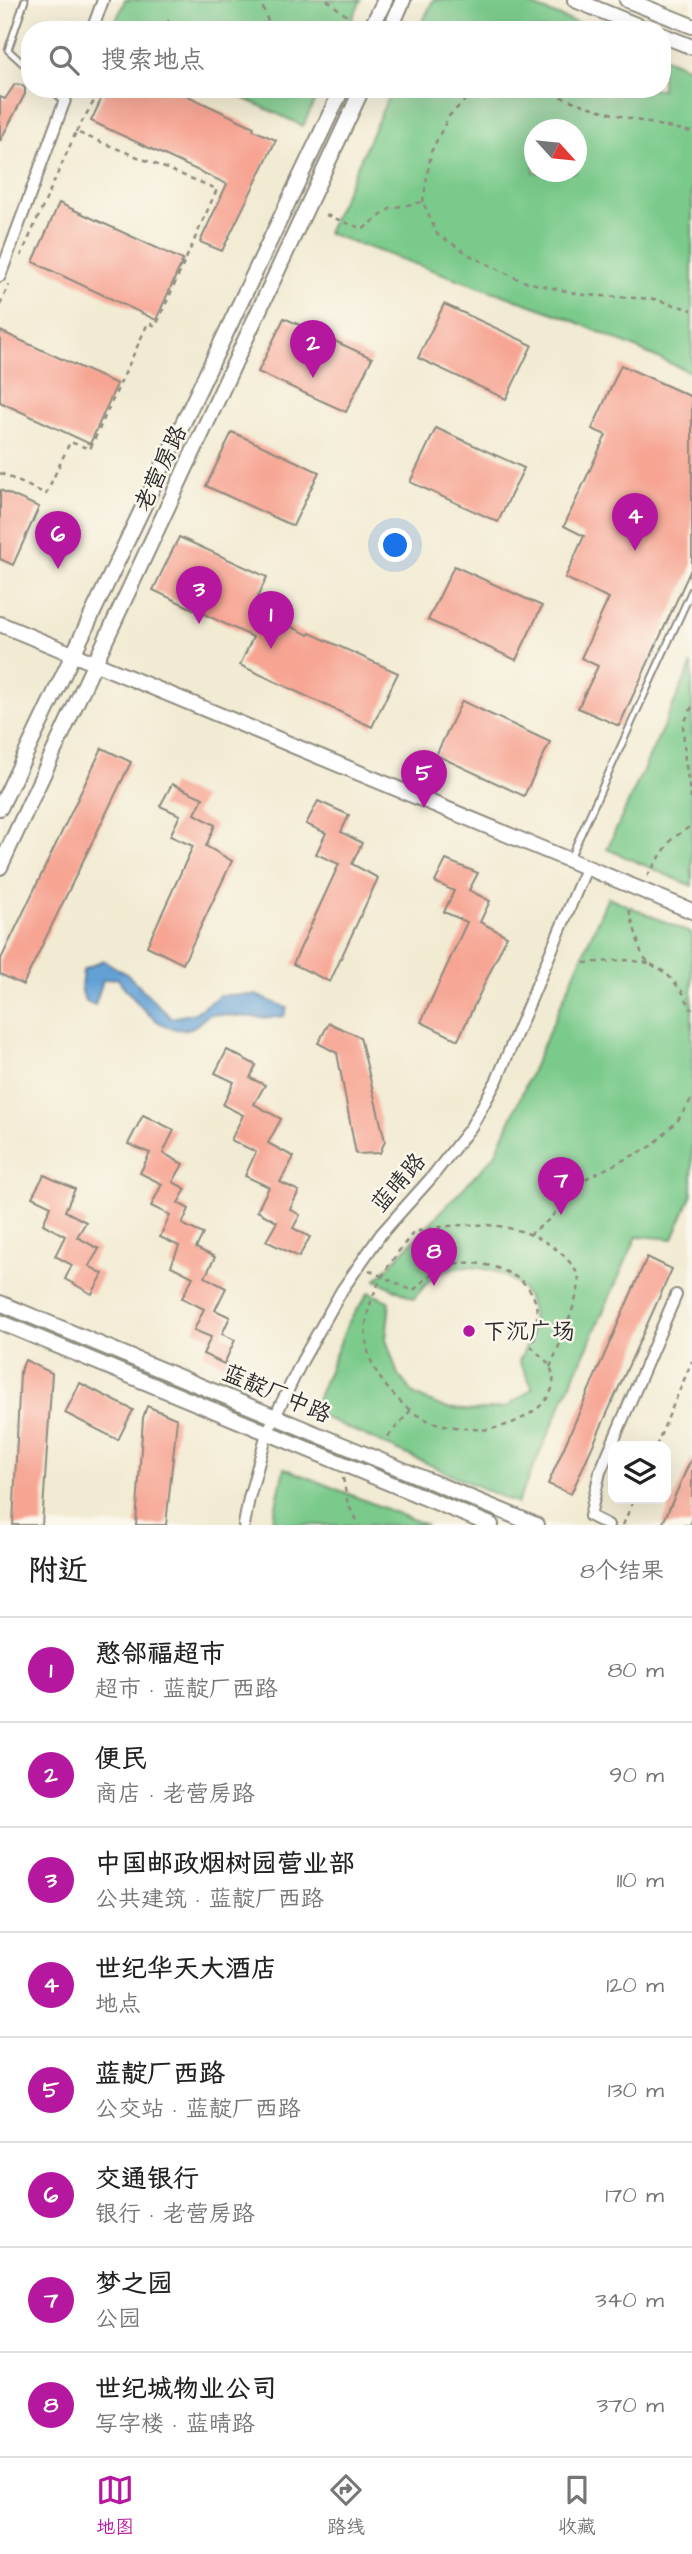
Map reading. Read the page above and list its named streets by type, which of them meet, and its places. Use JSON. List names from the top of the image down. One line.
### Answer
{"streets":{"street":["老营房路","蓝晴路","蓝靛厂中路"]},"crossings":[["蓝晴路","蓝靛厂中路"]],"places":["下沉广场"],"north":"bottom right","page":{"search":"搜索地点","pins":["2","4","6","3","1","5","7","8"],"heading":["附近","8个结果"],"list":[{"mark":"1","name":"憨邻福超市","note":"超市 · 蓝靛厂西路","value":"80 m"},{"mark":"2","name":"便民","note":"商店 · 老营房路","value":"90 m"},{"mark":"3","name":"中国邮政烟树园营业部","note":"公共建筑 · 蓝靛厂西路","value":"110 m"},{"mark":"4","name":"世纪华天大酒店","note":"地点","value":"120 m"},{"mark":"5","name":"蓝靛厂西路","note":"公交站 · 蓝靛厂西路","value":"130 m"},{"mark":"6","name":"交通银行","note":"银行 · 老营房路","value":"170 m"},{"mark":"7","name":"梦之园","note":"公园","value":"340 m"},{"mark":"8","name":"世纪城物业公司","note":"写字楼 · 蓝晴路","value":"370 m"}],"nav":["地图","路线","收藏"]}}
